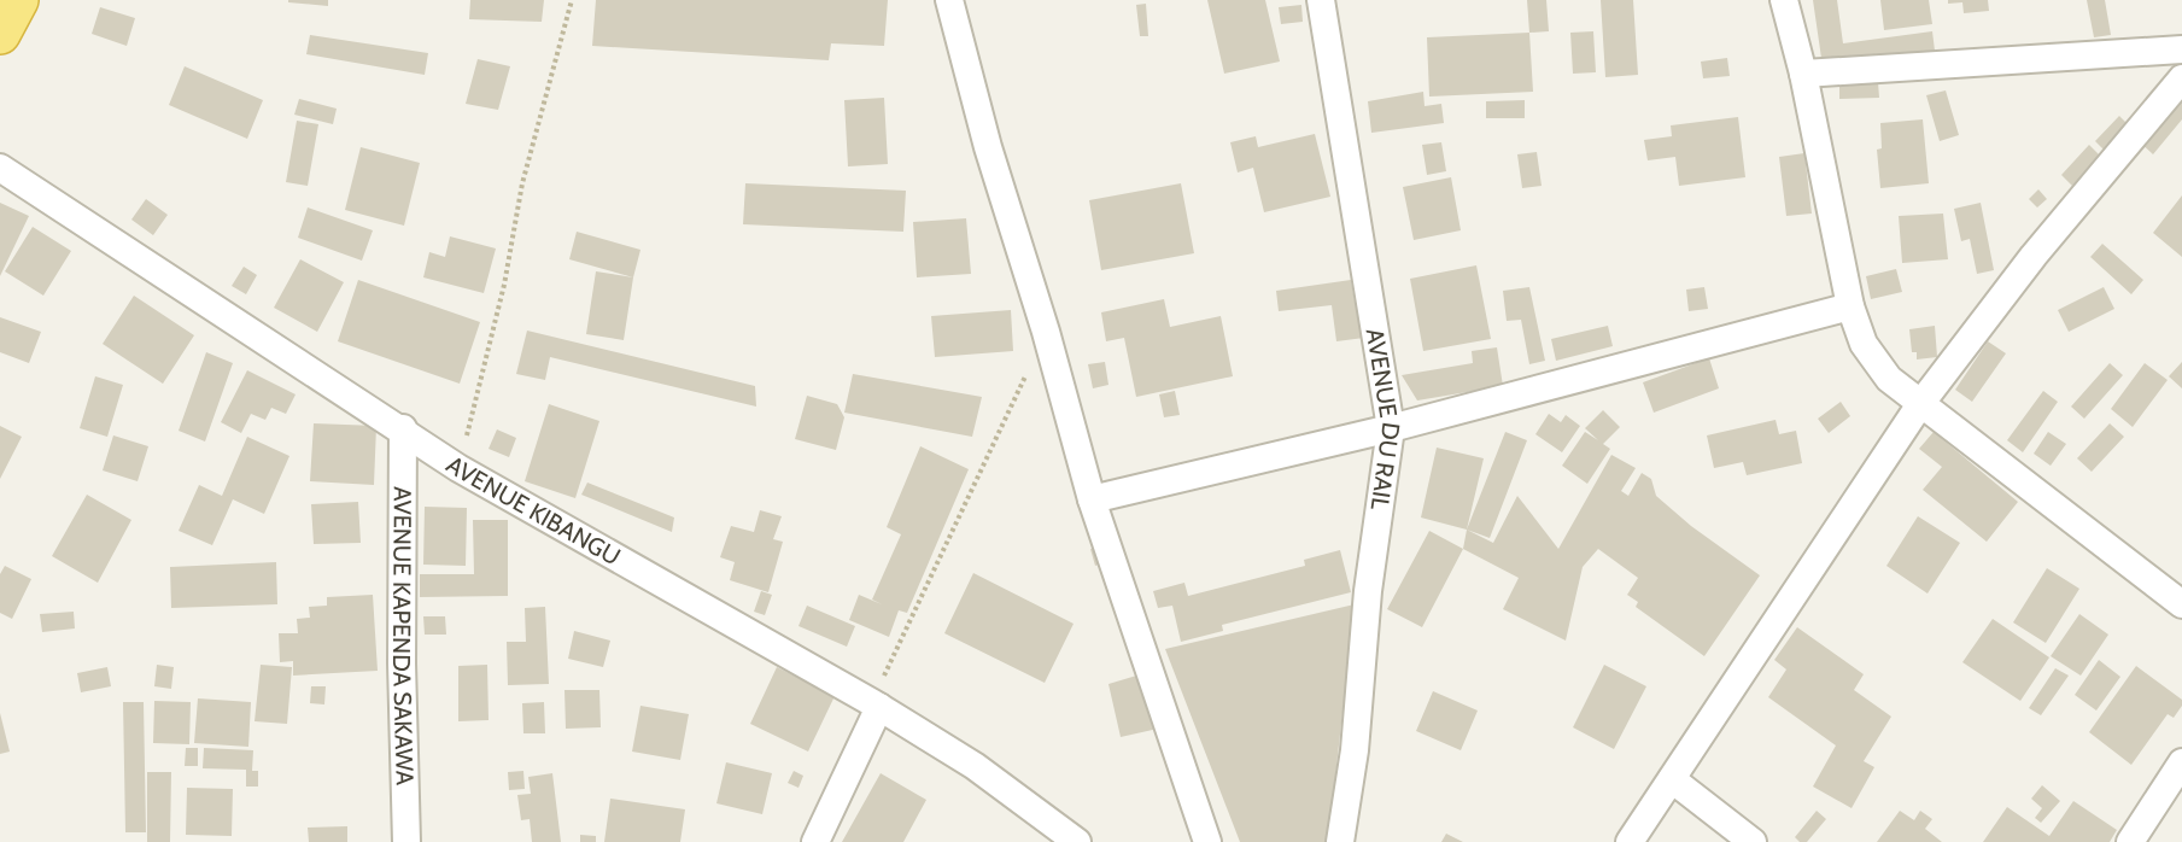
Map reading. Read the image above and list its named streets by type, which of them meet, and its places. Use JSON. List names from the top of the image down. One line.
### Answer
{"streets":{"street":["AVENUE DU RAIL","AVENUE KIBANGU","AVENUE KAPENDA SAKAWA"]},"crossings":[["AVENUE KIBANGU","AVENUE KAPENDA SAKAWA"]]}
